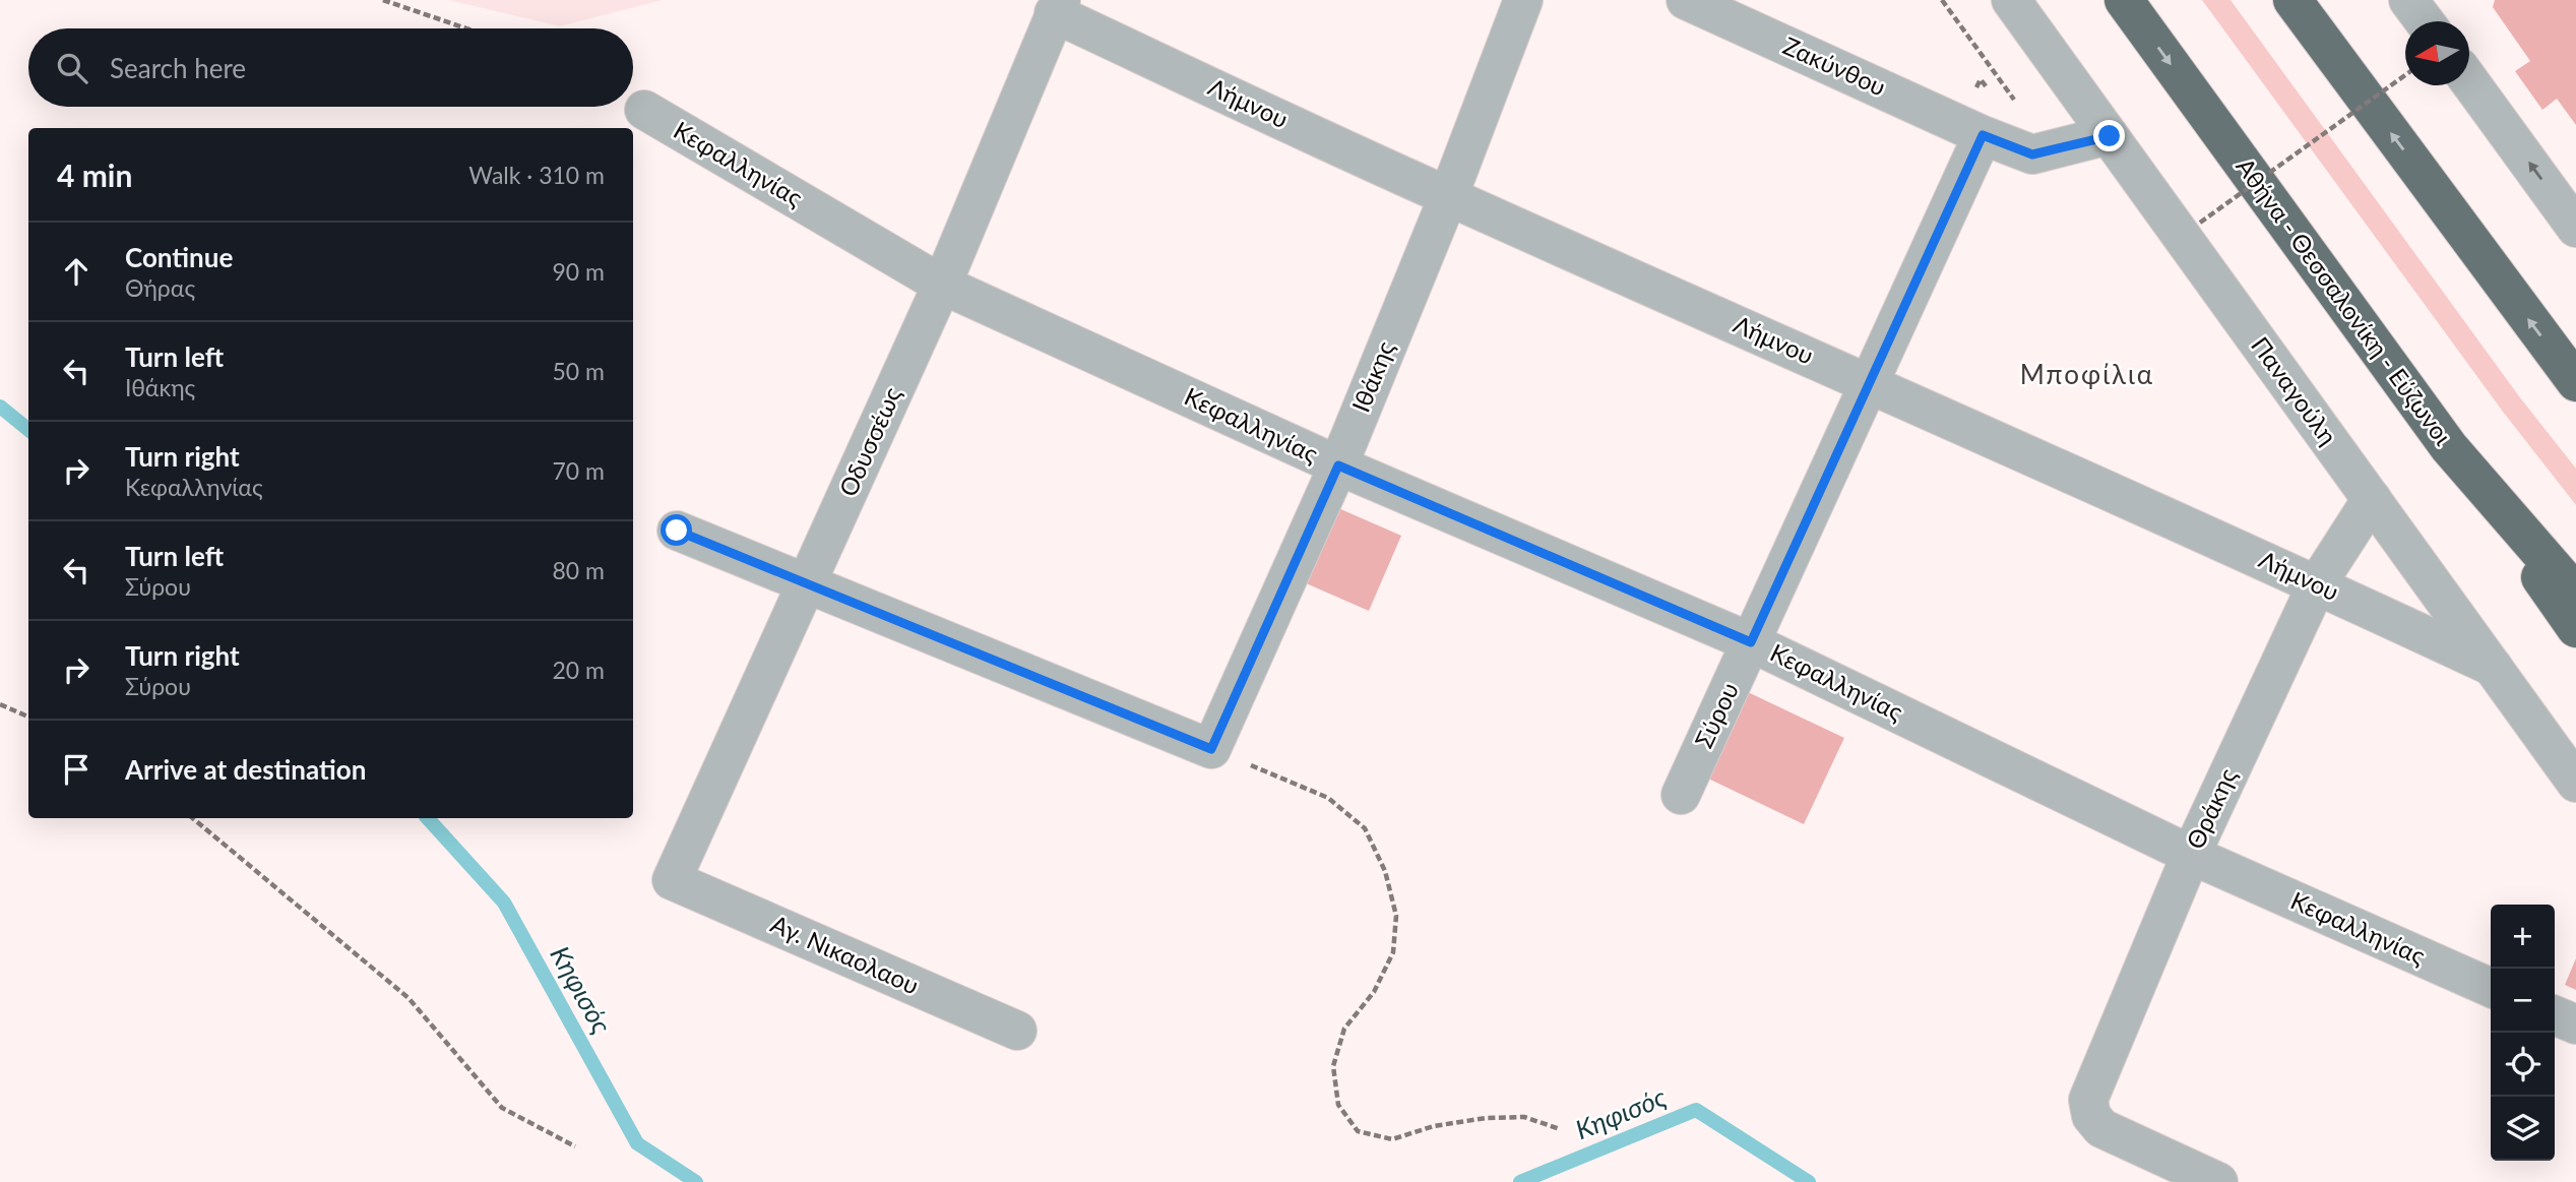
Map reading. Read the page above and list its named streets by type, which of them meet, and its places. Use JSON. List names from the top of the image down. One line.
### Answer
{"streets":{"highway":["Αθήνα - Θεσσαλονίκη - Εύζωνοι"],"street":["Ζακύνθου","Λήμνου","Κεφαλληνίας","Ιθάκης","Παναγούλη","Οδυσσέως","Σύρου","Θράκης","Αγ. Νικαολαου"]},"crossings":[["Ζακύνθου","Σύρου"],["Λήμνου","Ιθάκης"],["Λήμνου","Παναγούλη"],["Λήμνου","Οδυσσέως"],["Λήμνου","Σύρου"],["Λήμνου","Θράκης"],["Κεφαλληνίας","Ιθάκης"],["Κεφαλληνίας","Οδυσσέως"],["Κεφαλληνίας","Σύρου"],["Κεφαλληνίας","Θράκης"],["Παναγούλη","Θράκης"],["Οδυσσέως","Αγ. Νικαολαου"]],"districts":["Μποφίλια"],"water":["Κηφισός"],"north":"left","page":{"search":"Search here","heading":["4 min","Walk · 310 m"],"list":[["Continue","Θήρας","90 m"],["Turn left","Ιθάκης","50 m"],["Turn right","Κεφαλληνίας","70 m"],["Turn left","Σύρου","80 m"],["Turn right","Σύρου","20 m"],"Arrive at destination"],"map_buttons":["+","−"]}}
